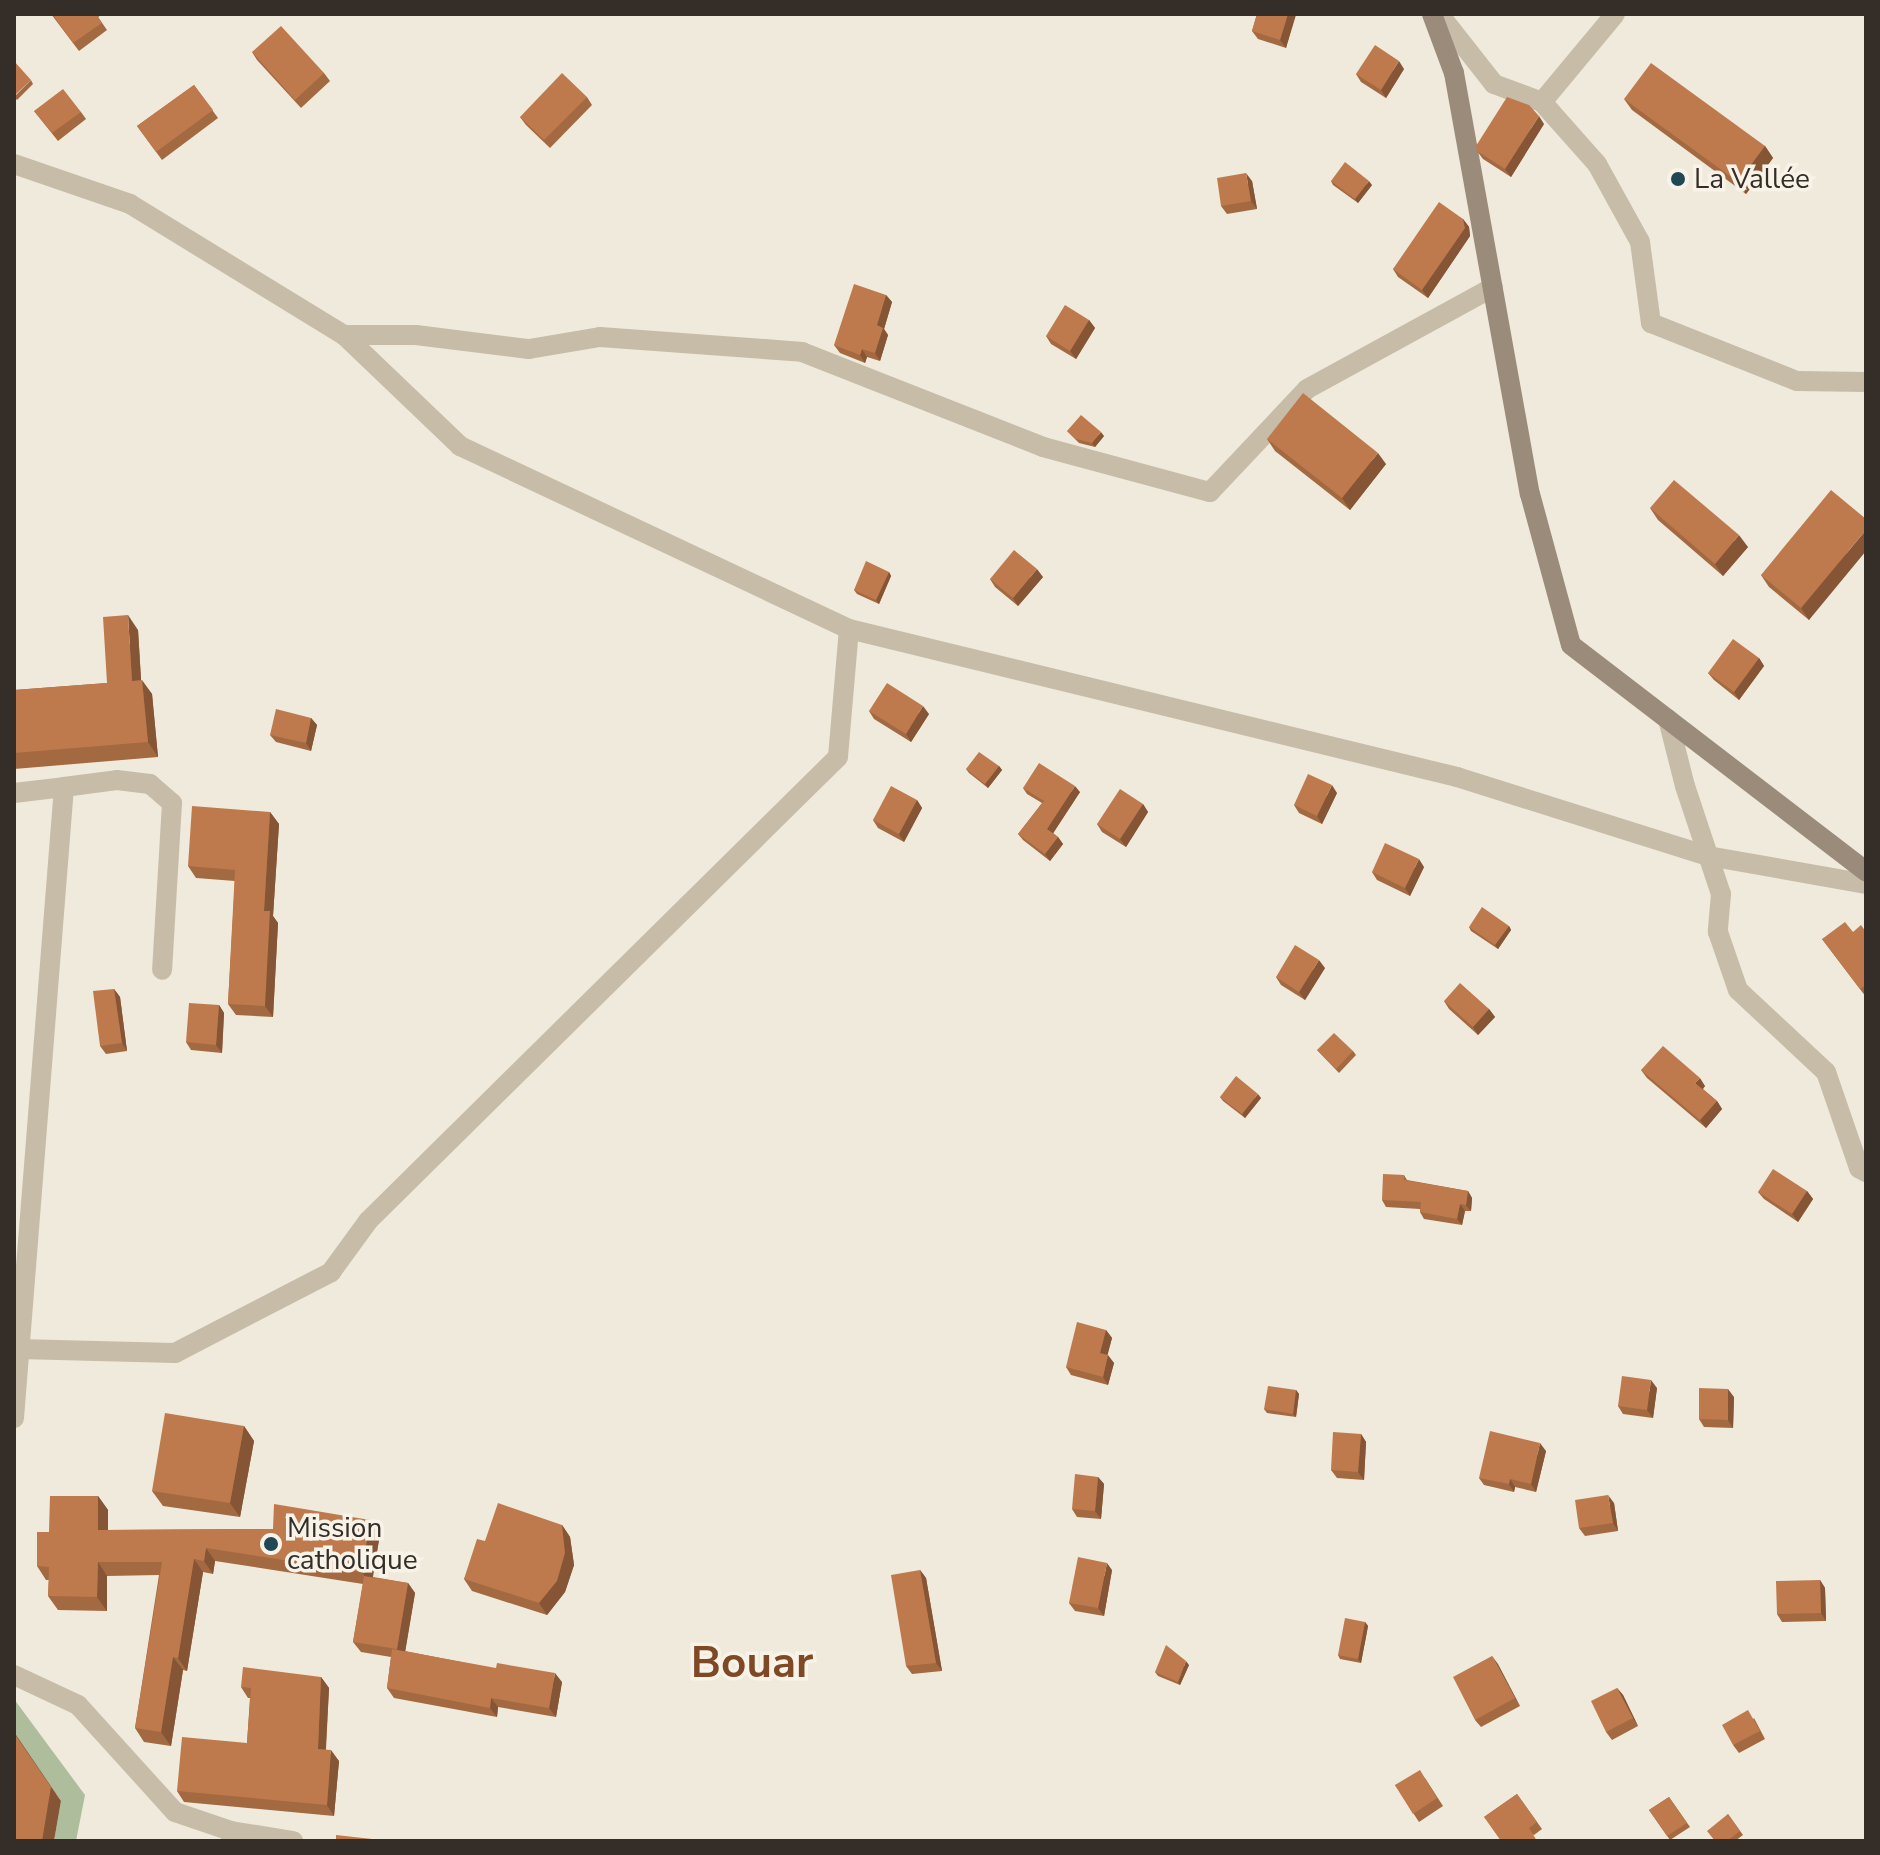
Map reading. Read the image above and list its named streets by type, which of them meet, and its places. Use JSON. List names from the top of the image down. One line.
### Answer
{"districts":["Bouar"],"places":["La Vallée","Mission catholique"]}
